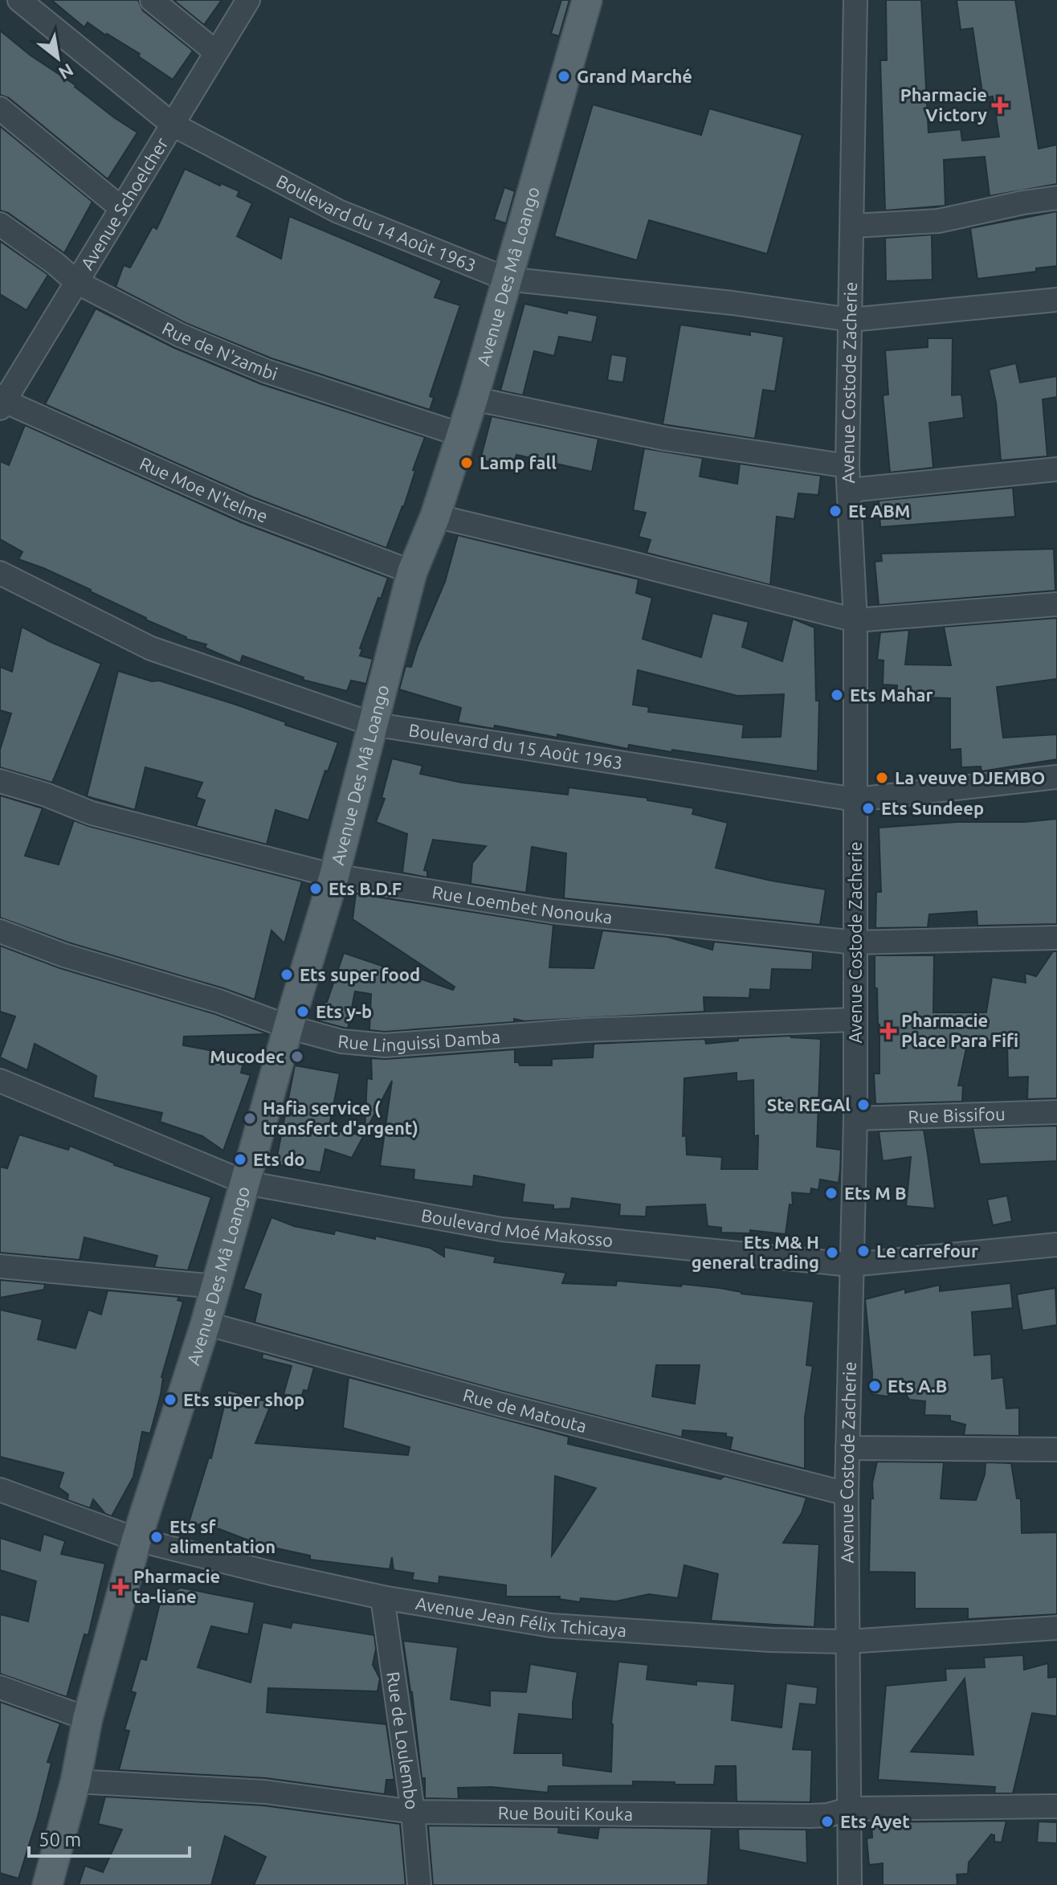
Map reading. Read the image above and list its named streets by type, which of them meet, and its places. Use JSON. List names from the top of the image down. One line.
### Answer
{"streets":{"main road":["Avenue Des Mâ Loango"],"street":["Avenue Schoelcher","Boulevard du 14 Août 1963","Rue de N'zambi","Avenue Costode Zacherie","Rue Moe N'telme","Boulevard du 15 Août 1963","Rue Loembet Nonouka","Rue Linguissi Damba","Rue Bissifou","Boulevard Moé Makosso","Rue de Matouta","Avenue Jean Félix Tchicaya","Rue de Loulembo","Rue Bouiti Kouka"]},"crossings":[["Avenue Schoelcher","Boulevard du 14 Août 1963"],["Avenue Schoelcher","Rue de N'zambi"],["Avenue Schoelcher","Rue Moe N'telme"],["Boulevard du 14 Août 1963","Avenue Des Mâ Loango"],["Boulevard du 14 Août 1963","Avenue Costode Zacherie"],["Avenue Des Mâ Loango","Rue de N'zambi"],["Avenue Des Mâ Loango","Rue Moe N'telme"],["Avenue Des Mâ Loango","Boulevard du 15 Août 1963"],["Avenue Des Mâ Loango","Rue Loembet Nonouka"],["Avenue Des Mâ Loango","Rue Linguissi Damba"],["Avenue Des Mâ Loango","Boulevard Moé Makosso"],["Avenue Des Mâ Loango","Rue de Matouta"],["Avenue Des Mâ Loango","Avenue Jean Félix Tchicaya"],["Avenue Des Mâ Loango","Rue Bouiti Kouka"],["Avenue Costode Zacherie","Boulevard du 15 Août 1963"],["Avenue Costode Zacherie","Rue Loembet Nonouka"],["Avenue Costode Zacherie","Rue Linguissi Damba"],["Avenue Costode Zacherie","Rue Bissifou"],["Avenue Costode Zacherie","Boulevard Moé Makosso"],["Avenue Costode Zacherie","Rue de Matouta"],["Avenue Costode Zacherie","Avenue Jean Félix Tchicaya"],["Avenue Costode Zacherie","Rue Bouiti Kouka"],["Avenue Jean Félix Tchicaya","Rue de Loulembo"],["Rue de Loulembo","Rue Bouiti Kouka"]],"places":{"other":["Grand Marché","Lamp fall","Et ABM","Ets Mahar","La veuve DJEMBO","Ets Sundeep","Ets B.D.F","Ets super food","Ets y-b","Mucodec","Ste REGAl","Hafia service ( transfert d'argent)","Ets do","Ets M B","Le carrefour","Ets M& H general trading","Ets A.B","Ets super shop","Ets sf alimentation","Ets Ayet"],"health":["Pharmacie Victory","Pharmacie Place Para Fifi","Pharmacie ta-liane"]},"scale_bar":"50 m","north":"bottom right"}
